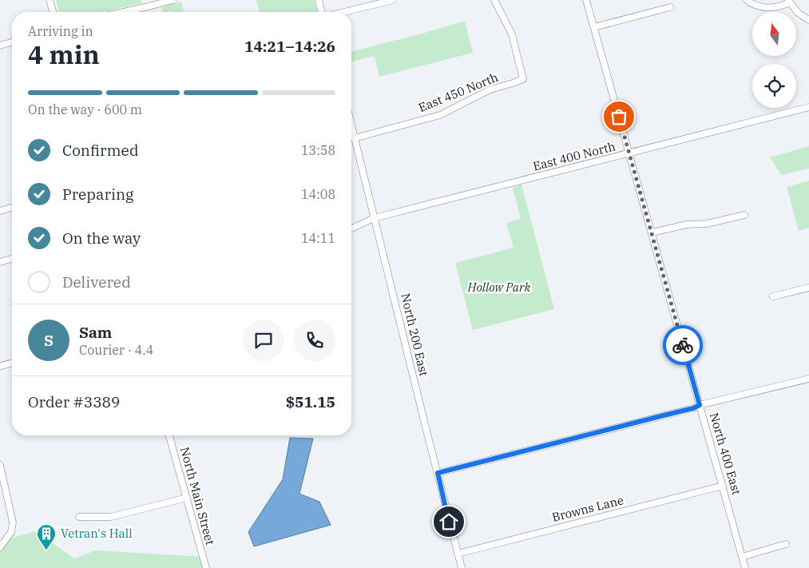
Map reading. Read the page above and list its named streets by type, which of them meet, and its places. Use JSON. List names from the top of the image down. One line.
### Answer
{"streets":{"street":["East 450 North","East 400 North","North 200 East","North 400 East","North Main Street","Browns Lane"]},"crossings":[["East 450 North","North 200 East"],["East 400 North","North 200 East"],["East 400 North","North 400 East"],["North 200 East","Browns Lane"],["North 400 East","Browns Lane"]],"parks":["Hollow Park"],"places":{"building":["Vetran's Hall"]},"north":"top","page":{"heading":["4 min","Arriving in","14:21–14:26"],"panel":["Sam","Courier · 4.4","Order #3389","$51.15"],"bar":"On the way · 600 m","list":[["Confirmed","13:58"],["Preparing","14:08"],["On the way","14:11"],"Delivered"],"round":"S"}}
